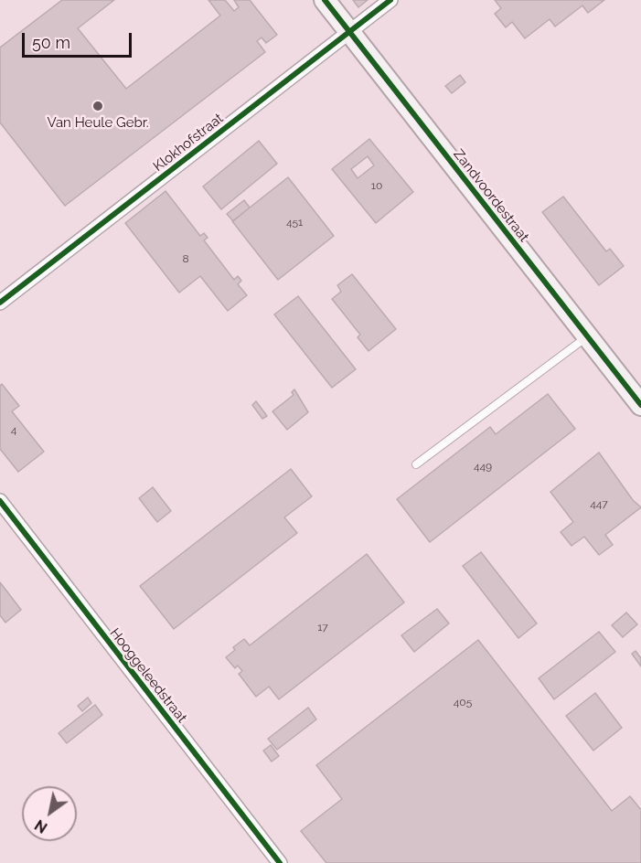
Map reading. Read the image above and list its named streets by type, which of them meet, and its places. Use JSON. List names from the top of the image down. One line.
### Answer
{"streets":{"main road":["Zandvoordestraat"],"street":["Klokhofstraat","Hooggeleedstraat"]},"crossings":[["Klokhofstraat","Zandvoordestraat"]],"places":["Van Heule Gebr."],"house_numbers":["10","451","8","4","449","447","17","405"],"scale_bar":"50 m","north":"bottom left"}
